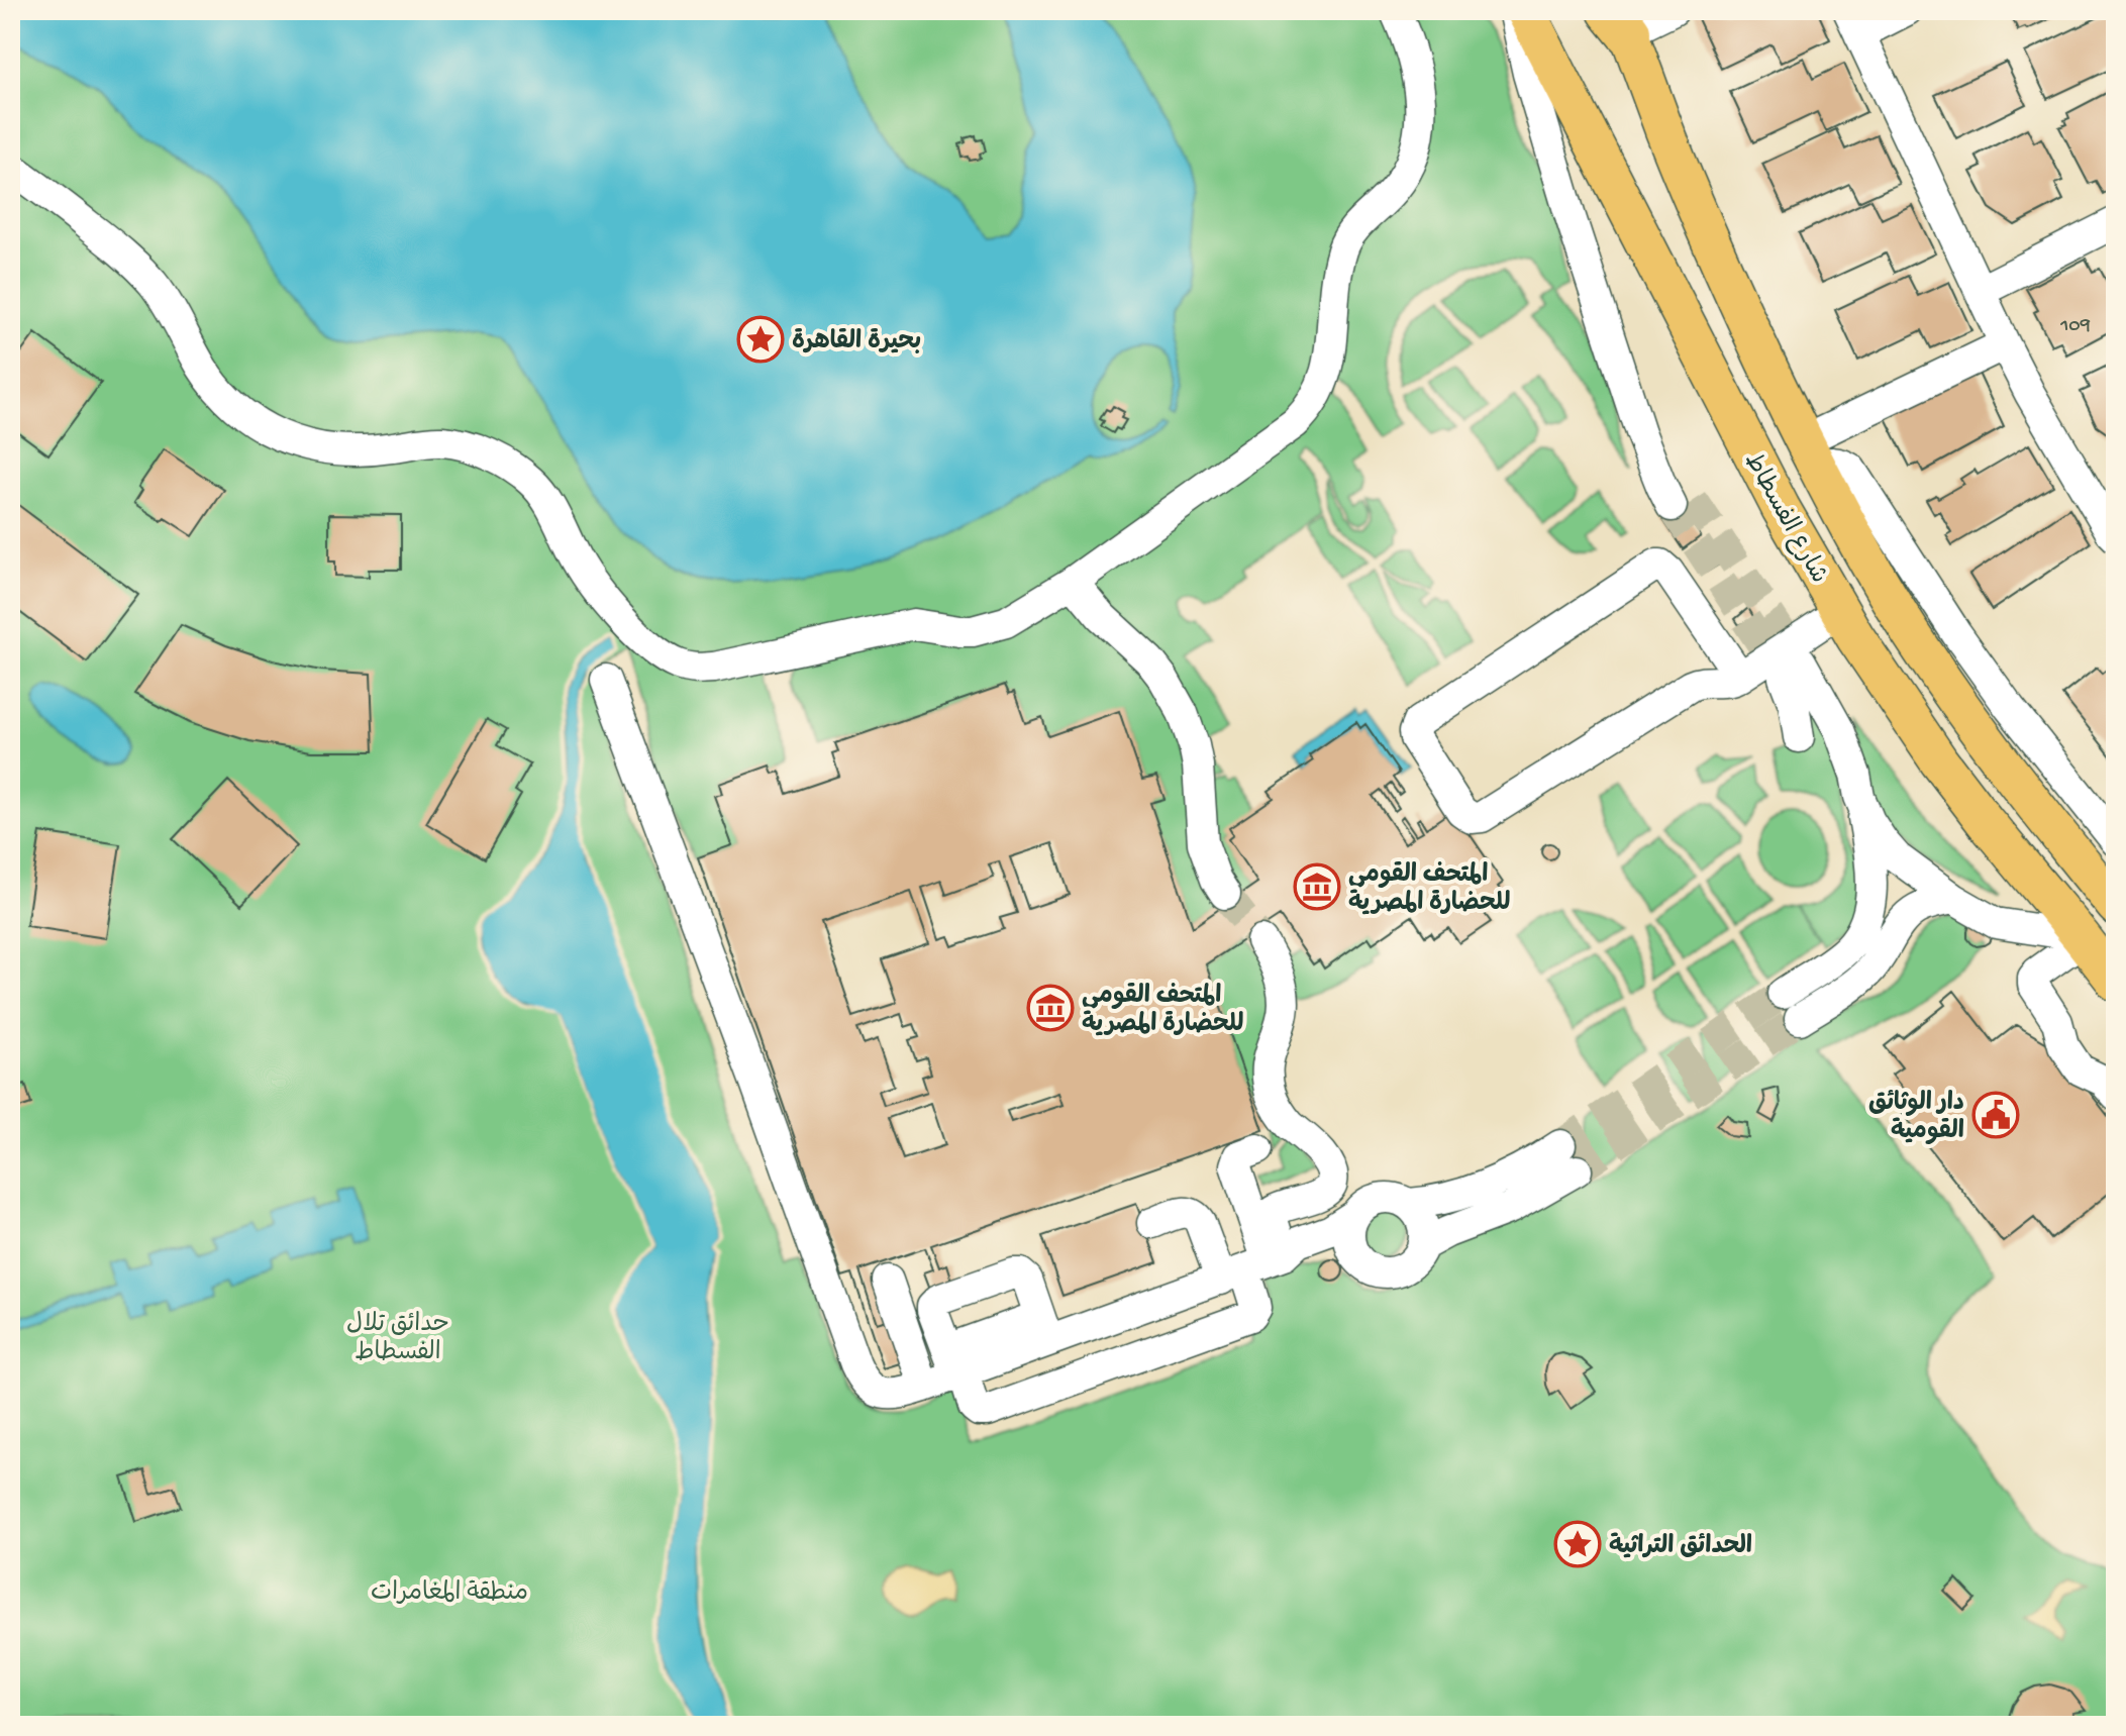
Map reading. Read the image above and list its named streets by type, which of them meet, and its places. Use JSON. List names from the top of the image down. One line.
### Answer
{"streets":{"main road":["شارع الفسطاط"]},"parks":["حدائق تلال الفسطاط","منطقة المغامرات"],"places":{"place":["بحيرة القاهرة","الحدائق التراثية"],"museum":["المتحف القومي للحضارة المصرية","المتحف القومى للحضارة المصرية"],"public building":["دار الوثائق القومية"]},"house_numbers":["109"]}
